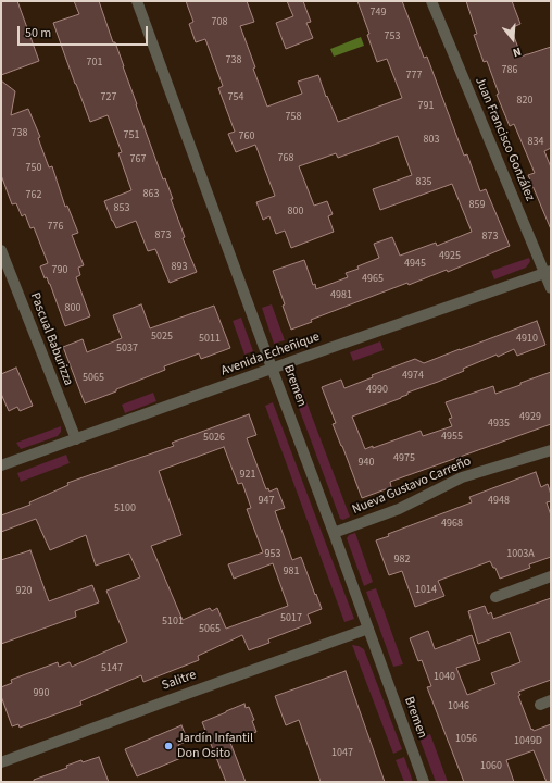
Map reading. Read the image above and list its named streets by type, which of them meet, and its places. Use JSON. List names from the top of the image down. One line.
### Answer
{"streets":{"street":["Juan Francisco González","Pascual Baburizza","Avenida Echeñique","Bremen","Nueva Gustavo Carreño","Salitre"]},"crossings":[["Juan Francisco González","Avenida Echeñique"],["Pascual Baburizza","Avenida Echeñique"],["Avenida Echeñique","Bremen"],["Bremen","Nueva Gustavo Carreño"],["Bremen","Salitre"]],"places":["Jardín Infantil Don Osito"],"house_numbers":["749","708","753","738","701","786","777","727","754","820","791","758","738","751","760","803","834","768","767","750","835","863","762","859","853","800","776","873","873","4925","4945","893","790","4965","4981","800","5025","5011","4910","5037","4974","5065","4990","4929","4935","4955","5026","4975","940","921","947","4948","5100","4968","953","1003A","982","981","1014","920","5017","5101","5065","5147","1040","990","1046","1056","1049D","1047","1060"],"scale_bar":"50 m","north":"bottom"}
